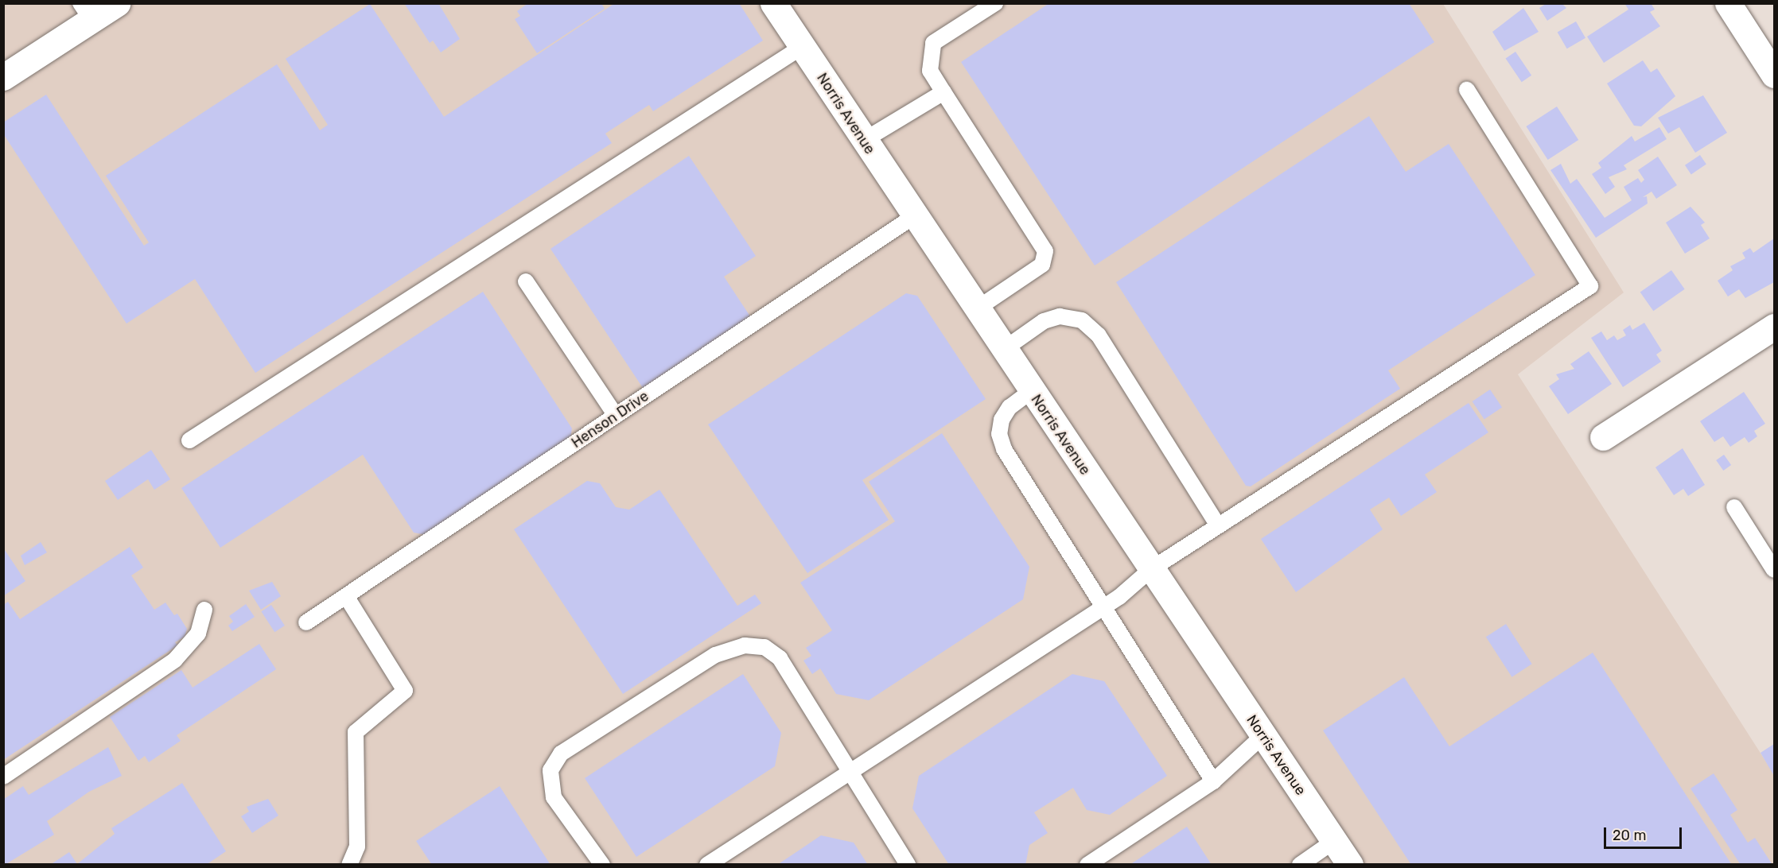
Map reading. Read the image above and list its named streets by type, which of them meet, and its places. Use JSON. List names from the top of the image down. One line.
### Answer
{"streets":{"street":["Norris Avenue"],"lane":["Henson Drive"]},"crossings":[["Norris Avenue","Henson Drive"]],"scale_bar":"20 m"}
